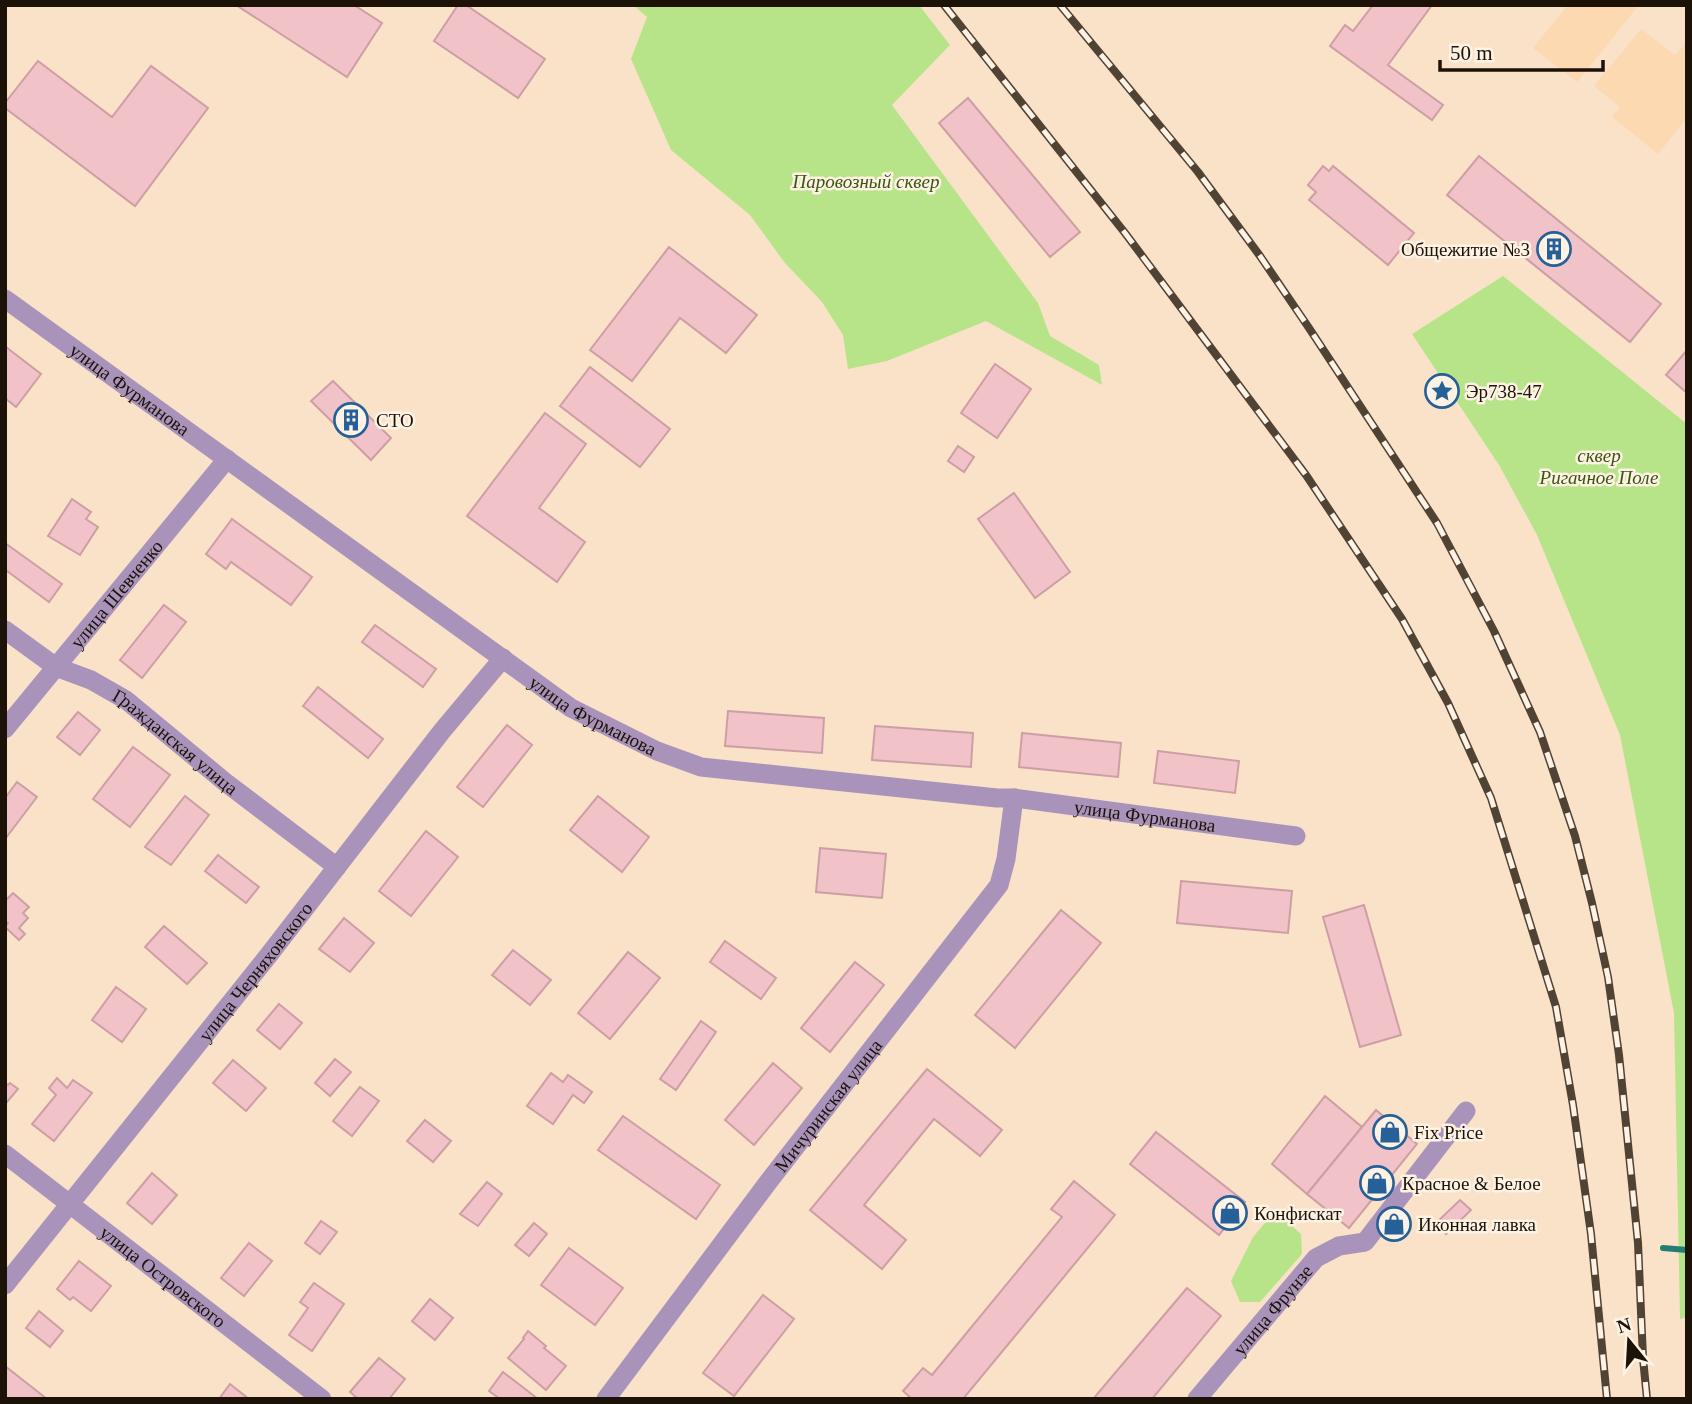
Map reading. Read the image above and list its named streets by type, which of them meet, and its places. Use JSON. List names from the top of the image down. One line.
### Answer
{"streets":{"street":["улица Фурманова","улица Шевченко","Гражданская улица","улица Черняховского","Мичуринская улица","улица Островского","улица Фрунзе"]},"crossings":[["улица Фурманова","улица Шевченко"],["улица Фурманова","улица Черняховского"],["улица Фурманова","Мичуринская улица"],["улица Шевченко","Гражданская улица"],["Гражданская улица","улица Черняховского"],["улица Черняховского","улица Островского"]],"parks":["Паровозный сквер","сквер Ригачное Поле"],"places":{"building":["Общежитие №3","СТО"],"place":["Эр738-47"],"shop":["Fix Price","Красное & Белое","Конфискат","Иконная лавка"]},"scale_bar":"50 m","north":"top"}
